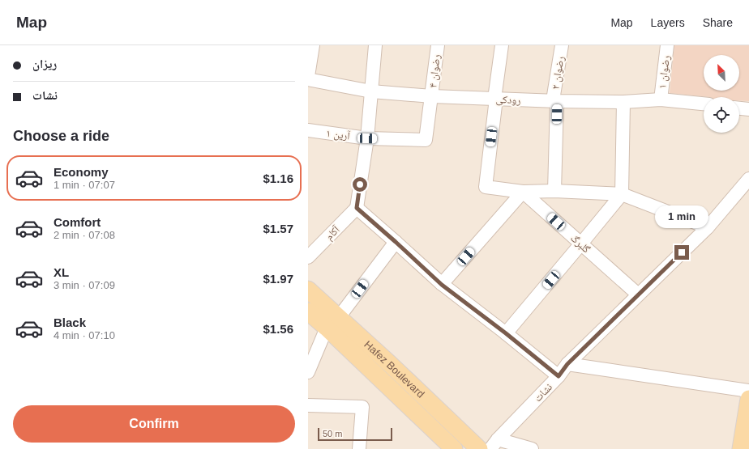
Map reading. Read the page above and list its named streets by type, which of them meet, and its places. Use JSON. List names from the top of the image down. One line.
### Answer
{"streets":{"main road":["Hafez Boulevard"],"street":["رضوان ۴","رضوان ۱","رضوان ۲","رودکی","آرین ۱","آکام","گلبرگ","نشات"]},"crossings":[["رضوان ۴","رودکی"],["رضوان ۴","آرین ۱"],["رضوان ۱","رودکی"],["رضوان ۲","رودکی"],["گلبرگ","نشات"]],"scale_bar":"50 m","north":"top left","page":{"header":"Map","nav":["Map","Layers","Share"],"banner":["ریزان","نشات"],"heading":"Choose a ride","list":[{"name":"Economy","note":"1 min · 07:07","value":"$1.16"},{"name":"Comfort","note":"2 min · 07:08","value":"$1.57"},{"name":"XL","note":"3 min · 07:09","value":"$1.97"},{"name":"Black","note":"4 min · 07:10","value":"$1.56"}],"bubble":"1 min","buttons":"Confirm","scale":"50 m"}}
